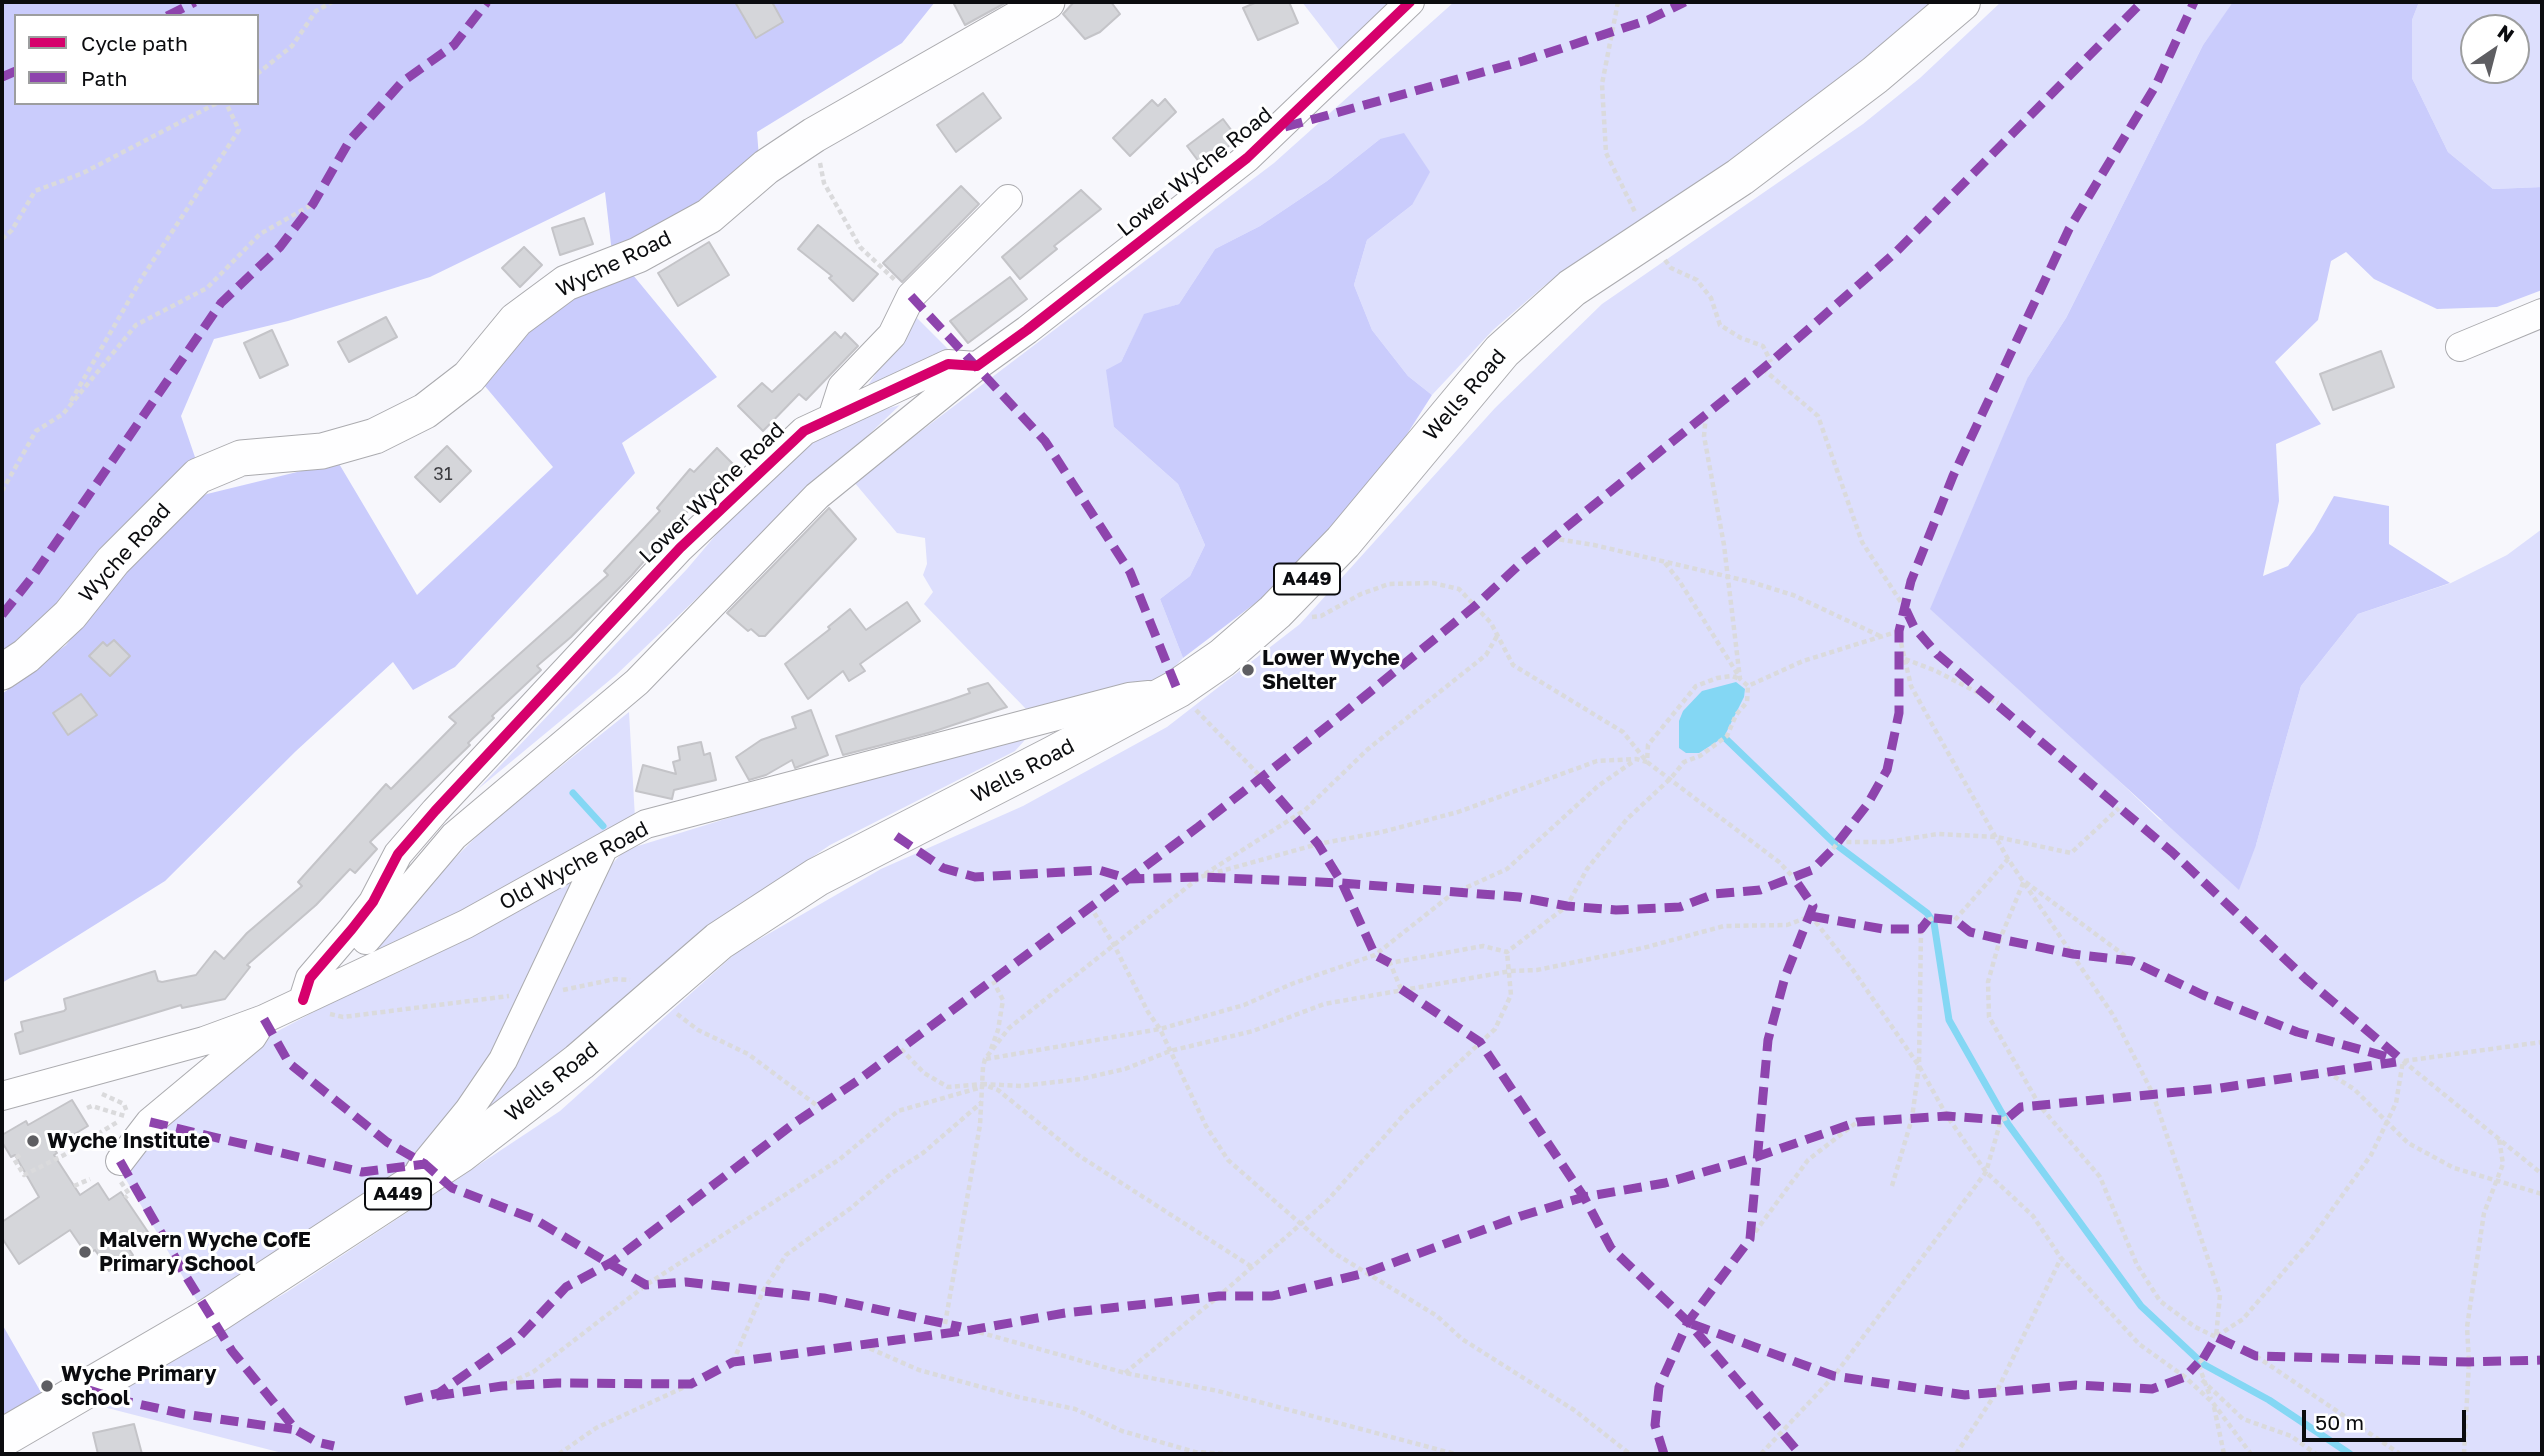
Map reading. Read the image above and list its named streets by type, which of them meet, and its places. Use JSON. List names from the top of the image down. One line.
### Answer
{"streets":{"highway":["Wells Road","A449"],"main road":["Wyche Road"],"street":["Lower Wyche Road","Old Wyche Road"]},"crossings":[["Lower Wyche Road","Old Wyche Road"],["Wells Road","Old Wyche Road"]],"places":["Lower Wyche Shelter","Wyche Institute","Malvern Wyche CofE Primary School","Wyche Primary school"],"house_numbers":["31"],"legend":["Cycle path","Path"],"scale_bar":"50 m","north":"top right"}
